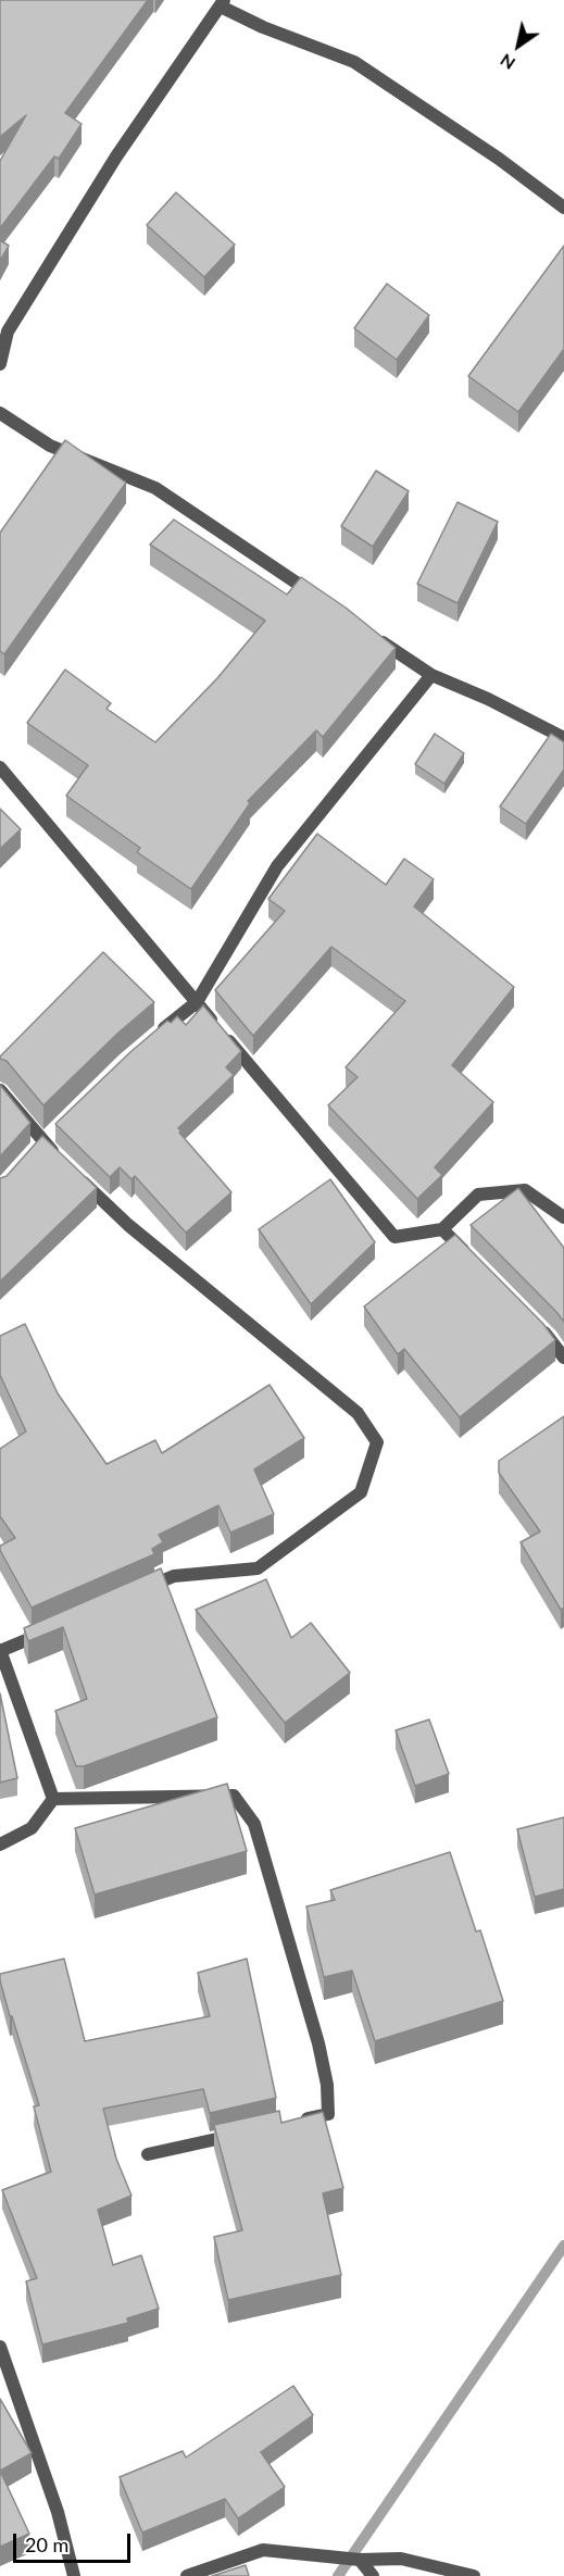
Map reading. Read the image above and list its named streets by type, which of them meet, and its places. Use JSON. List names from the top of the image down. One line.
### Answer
{"scale_bar":"20 m","north":"bottom left"}
